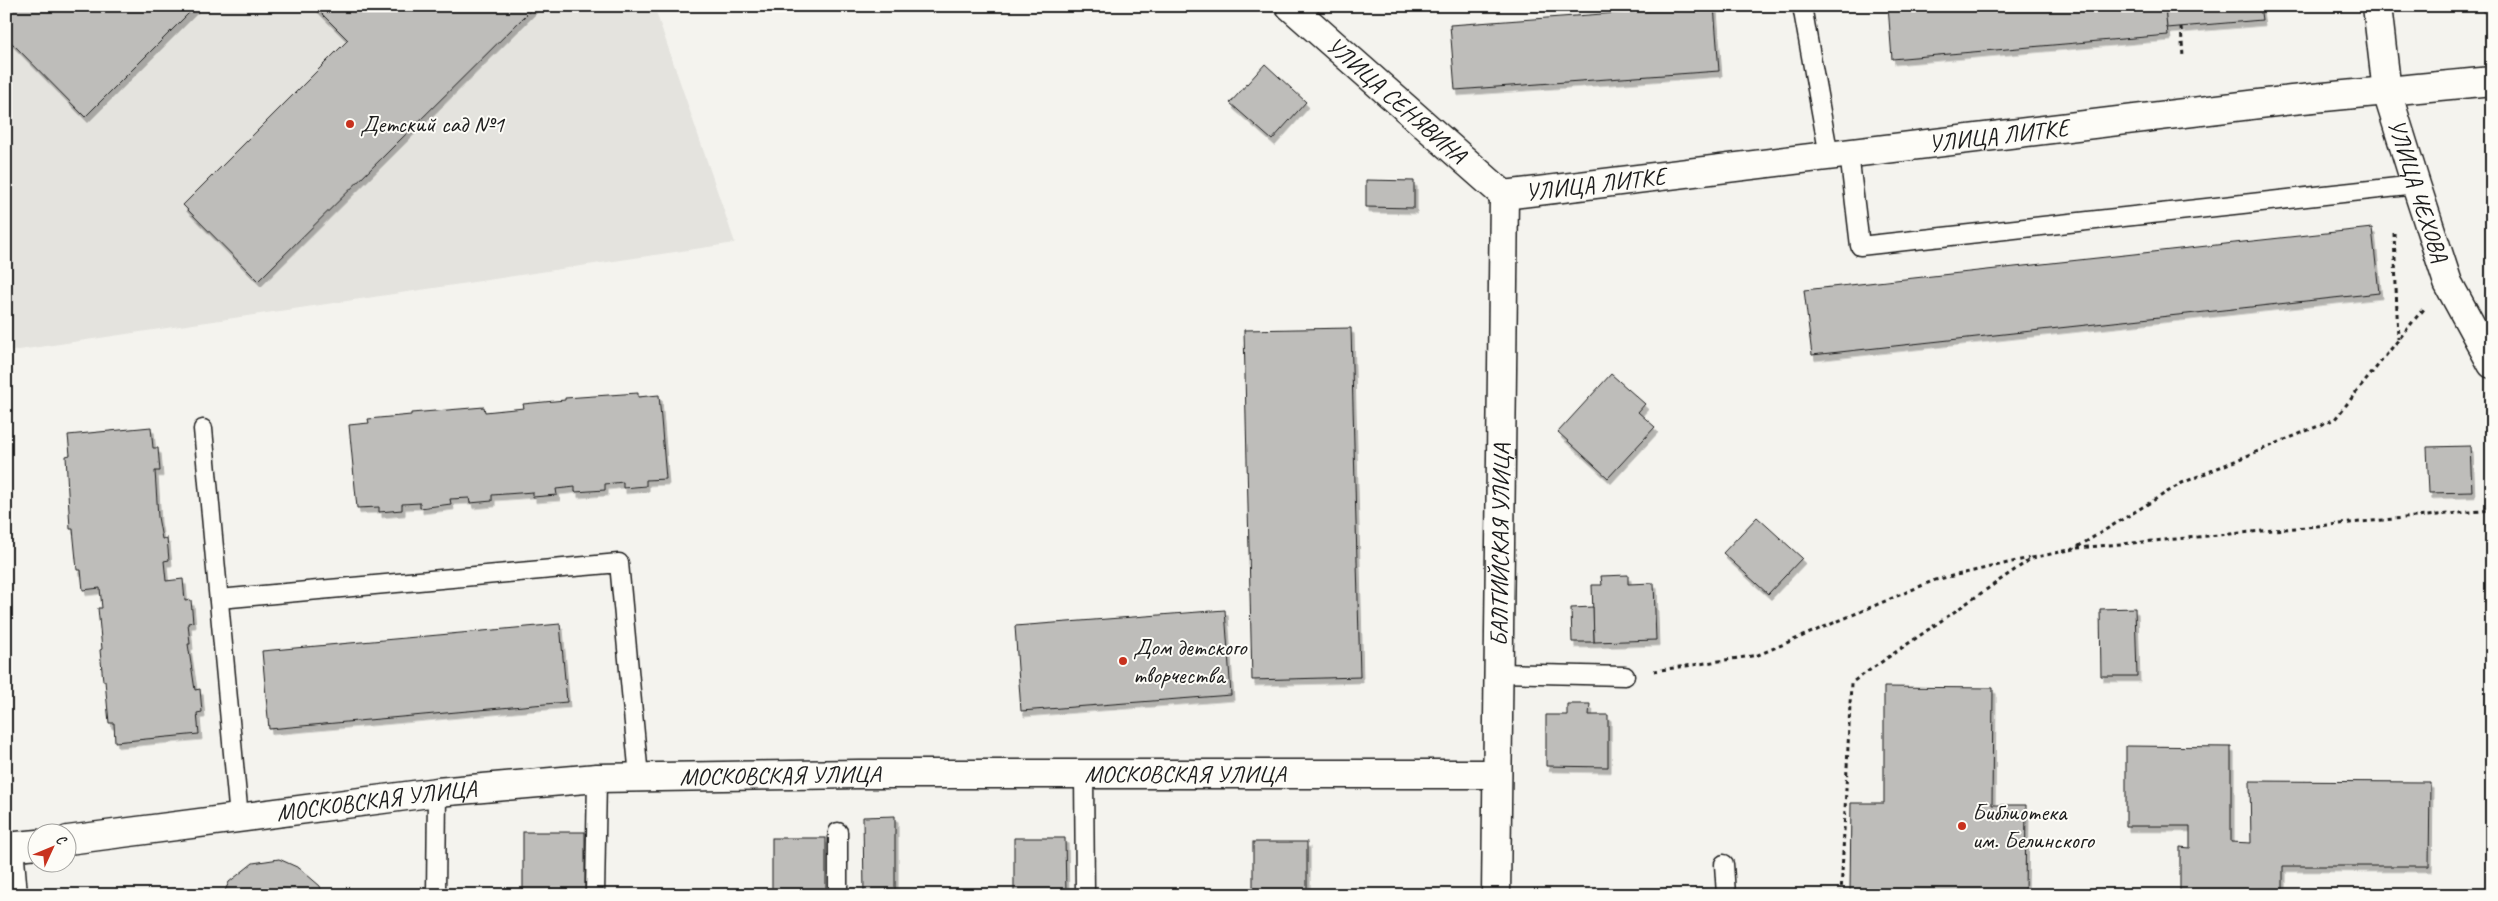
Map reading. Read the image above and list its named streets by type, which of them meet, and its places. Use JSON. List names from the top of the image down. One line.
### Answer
{"streets":{"street":["УЛИЦА СЕНЯВИНА","УЛИЦА ЛИТКЕ","УЛИЦА ЧЕХОВА","БАЛТИЙСКАЯ УЛИЦА","МОСКОВСКАЯ УЛИЦА"]},"crossings":[["УЛИЦА СЕНЯВИНА","УЛИЦА ЛИТКЕ"],["УЛИЦА СЕНЯВИНА","БАЛТИЙСКАЯ УЛИЦА"],["УЛИЦА ЛИТКЕ","УЛИЦА ЧЕХОВА"],["УЛИЦА ЛИТКЕ","БАЛТИЙСКАЯ УЛИЦА"],["БАЛТИЙСКАЯ УЛИЦА","МОСКОВСКАЯ УЛИЦА"]],"places":["Детский сад №1","Дом детского творчества","Библиотека им. Белинского"],"north":"top right"}
